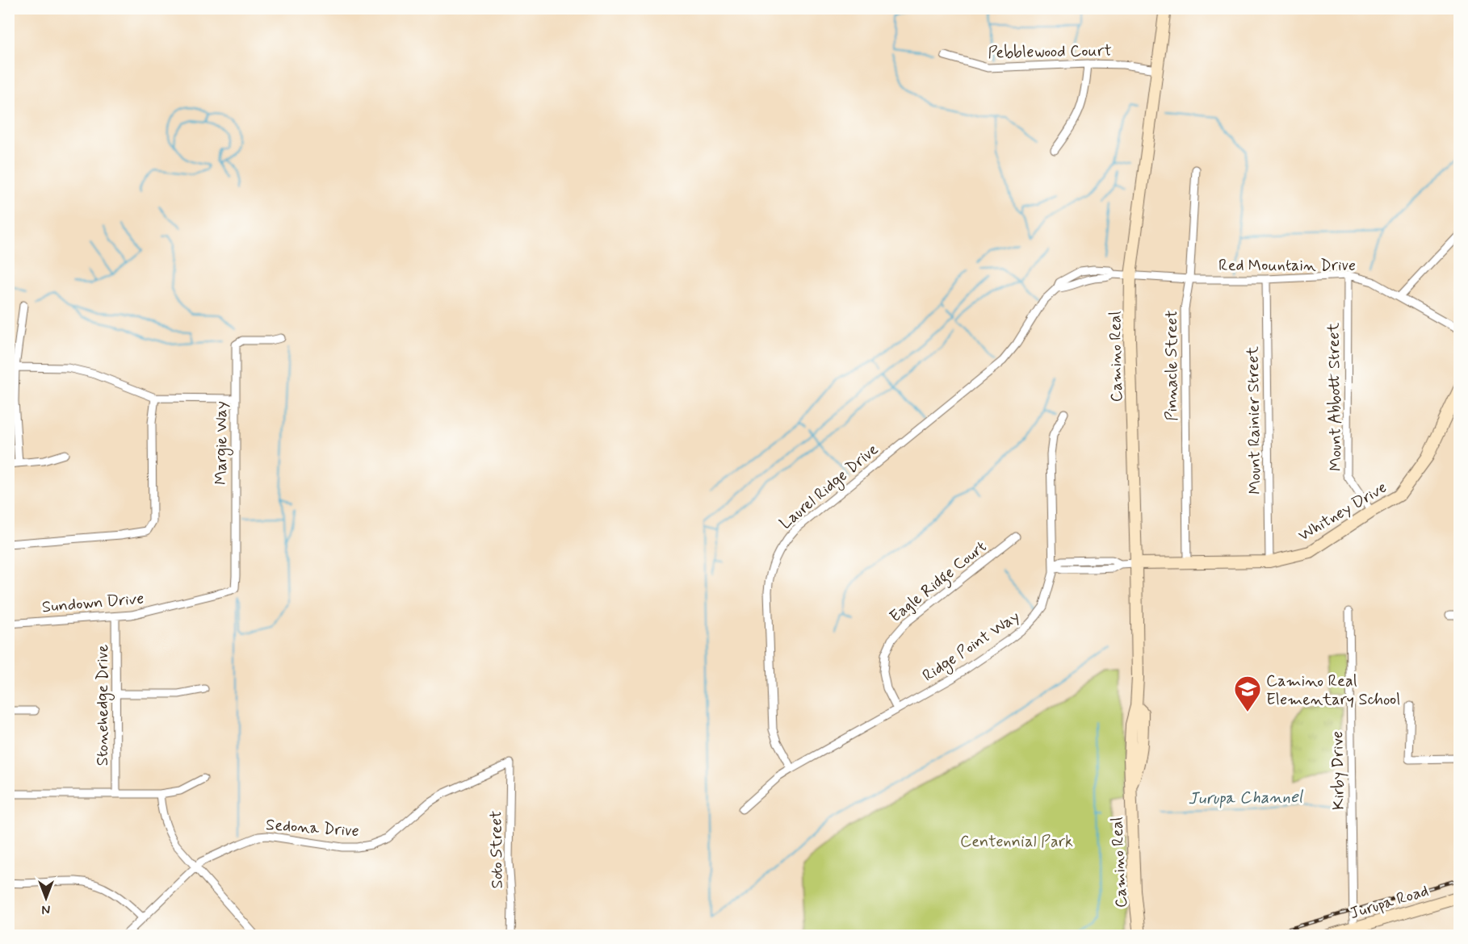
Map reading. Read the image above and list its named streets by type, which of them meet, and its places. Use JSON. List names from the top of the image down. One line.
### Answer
{"streets":{"main road":["Camino Real","Whitney Drive","Jurupa Road"],"street":["Pebblewood Court","Red Mountain Drive","Pinnacle Street","Mount Abbott Street","Mount Rainier Street","Margie Way","Laurel Ridge Drive","Eagle Ridge Court","Sundown Drive","Ridge Point Way","Stonehedge Drive","Kirby Drive","Sedona Drive","Soto Street"]},"crossings":[["Pebblewood Court","Camino Real"],["Red Mountain Drive","Camino Real"],["Red Mountain Drive","Pinnacle Street"],["Red Mountain Drive","Mount Abbott Street"],["Red Mountain Drive","Mount Rainier Street"],["Red Mountain Drive","Laurel Ridge Drive"],["Camino Real","Laurel Ridge Drive"],["Camino Real","Whitney Drive"],["Pinnacle Street","Whitney Drive"],["Mount Abbott Street","Whitney Drive"],["Mount Rainier Street","Whitney Drive"],["Margie Way","Sundown Drive"],["Laurel Ridge Drive","Ridge Point Way"],["Whitney Drive","Ridge Point Way"],["Eagle Ridge Court","Ridge Point Way"],["Sundown Drive","Stonehedge Drive"],["Kirby Drive","Jurupa Road"],["Sedona Drive","Soto Street"]],"water":["Jurupa Channel"],"parks":["Centennial Park"],"places":{"school or university":["Camino Real Elementary School"]},"north":"bottom"}
